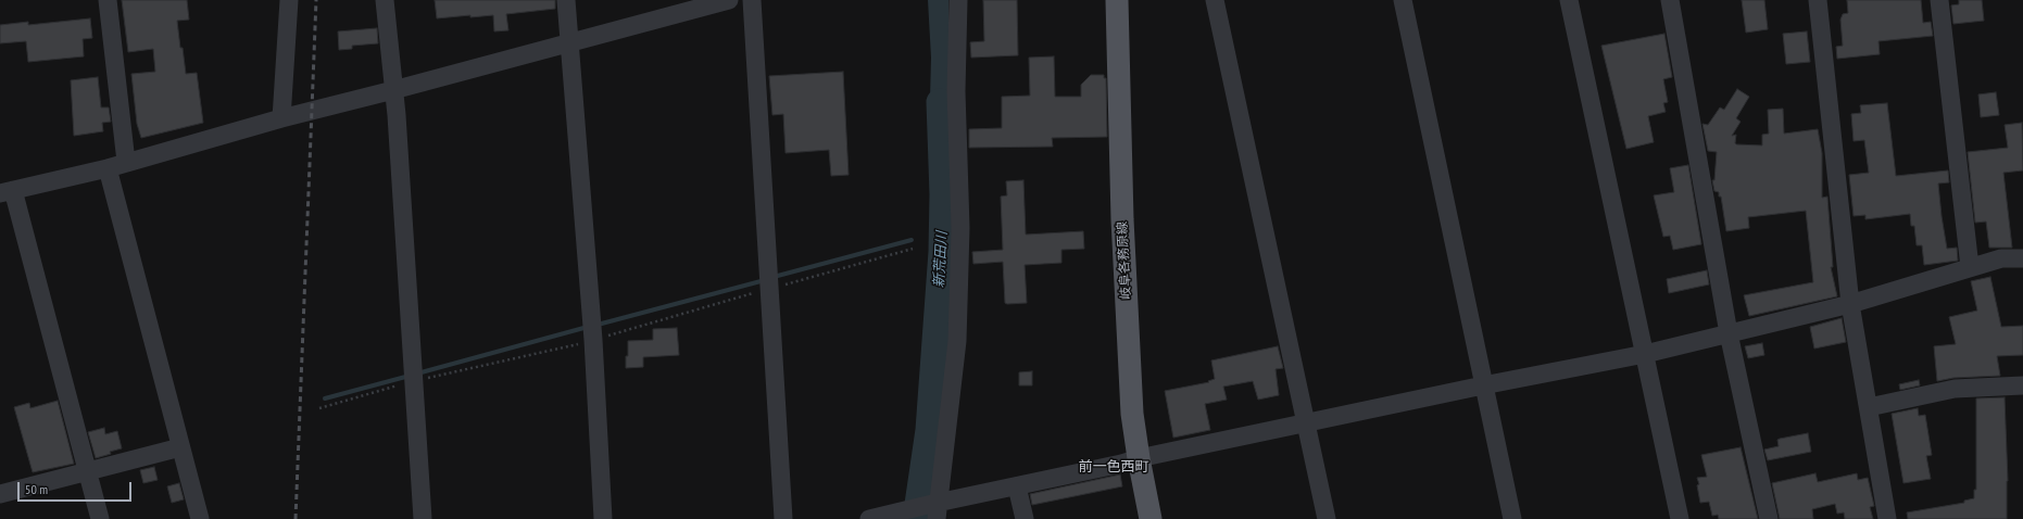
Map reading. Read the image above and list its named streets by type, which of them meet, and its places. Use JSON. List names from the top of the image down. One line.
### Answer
{"streets":{"main road":["岐阜各務原線"]},"districts":["前一色西町"],"water":["新荒田川"],"scale_bar":"50 m"}
